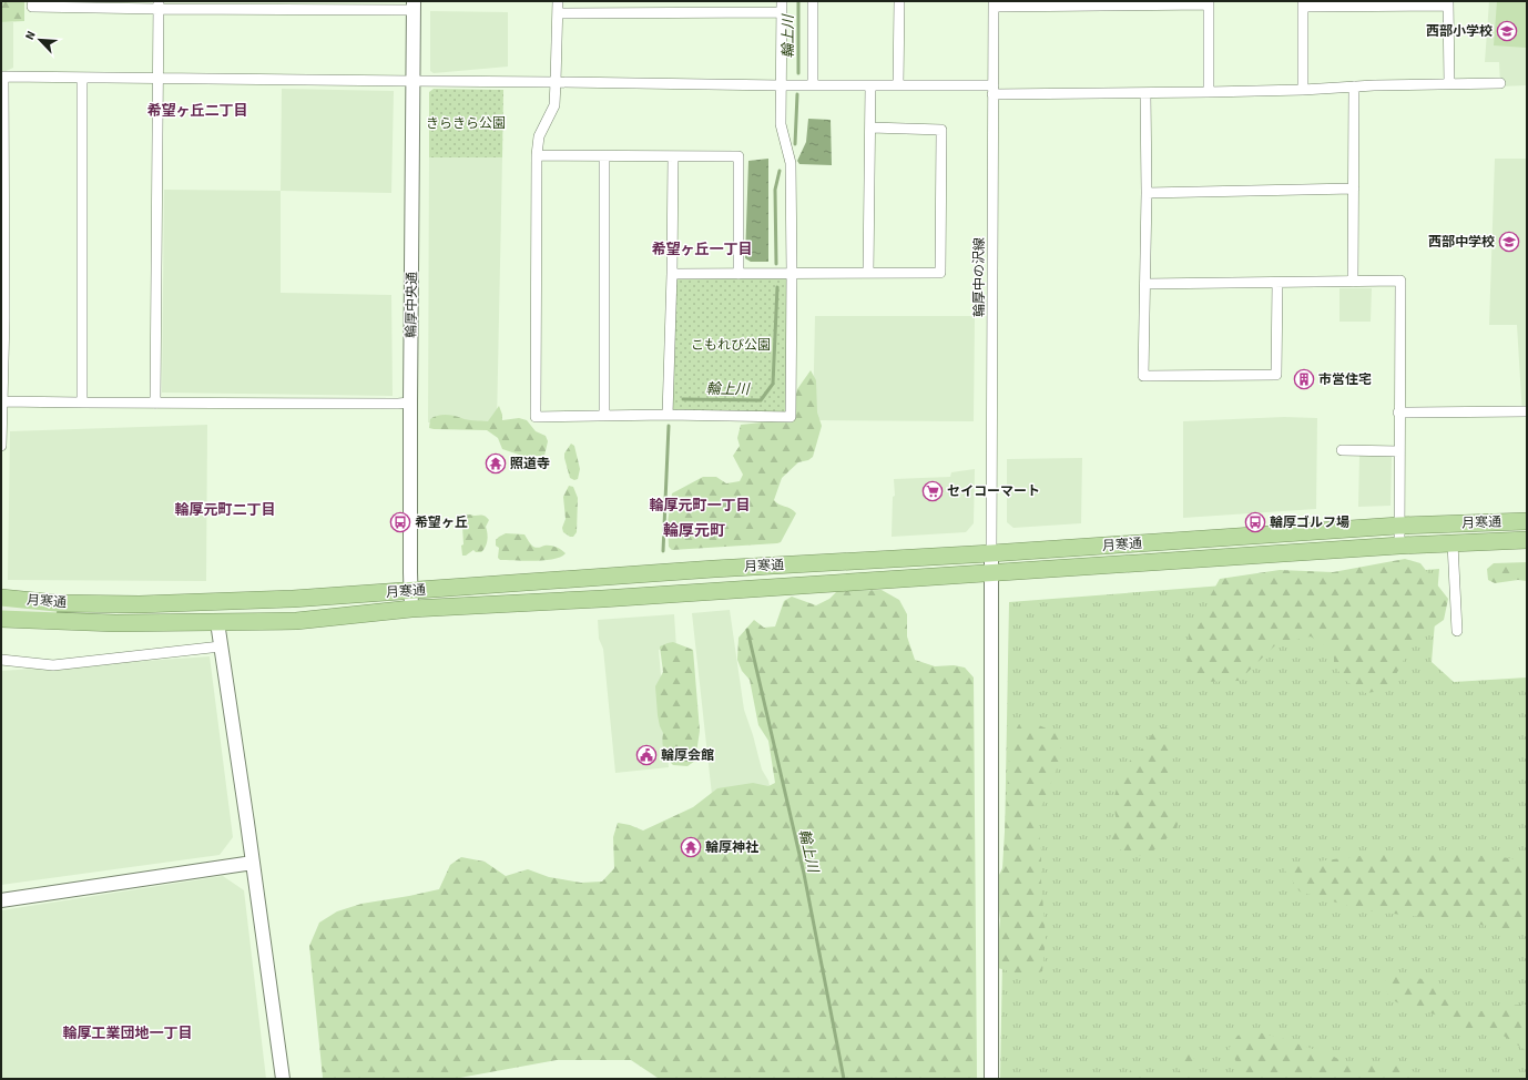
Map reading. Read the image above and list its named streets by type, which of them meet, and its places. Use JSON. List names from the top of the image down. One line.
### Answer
{"streets":{"highway":["月寒通"],"street":["輪厚中の沢線","輪厚中央通"]},"crossings":[["輪厚中の沢線","月寒通"],["輪厚中央通","月寒通"]],"districts":["希望ヶ丘二丁目","希望ヶ丘一丁目","輪厚元町一丁目","輪厚元町二丁目","輪厚元町","輪厚工業団地一丁目"],"water":["輪上川"],"parks":["きらきら公園","こもれび公園"],"places":{"school or university":["西部小学校","西部中学校"],"building":["市営住宅"],"temple":["照道寺","輪厚神社"],"supermarket":["セイコーマート"],"bus stop":["希望ヶ丘","輪厚ゴルフ場"],"public building":["輪厚会館"]},"north":"top left"}
